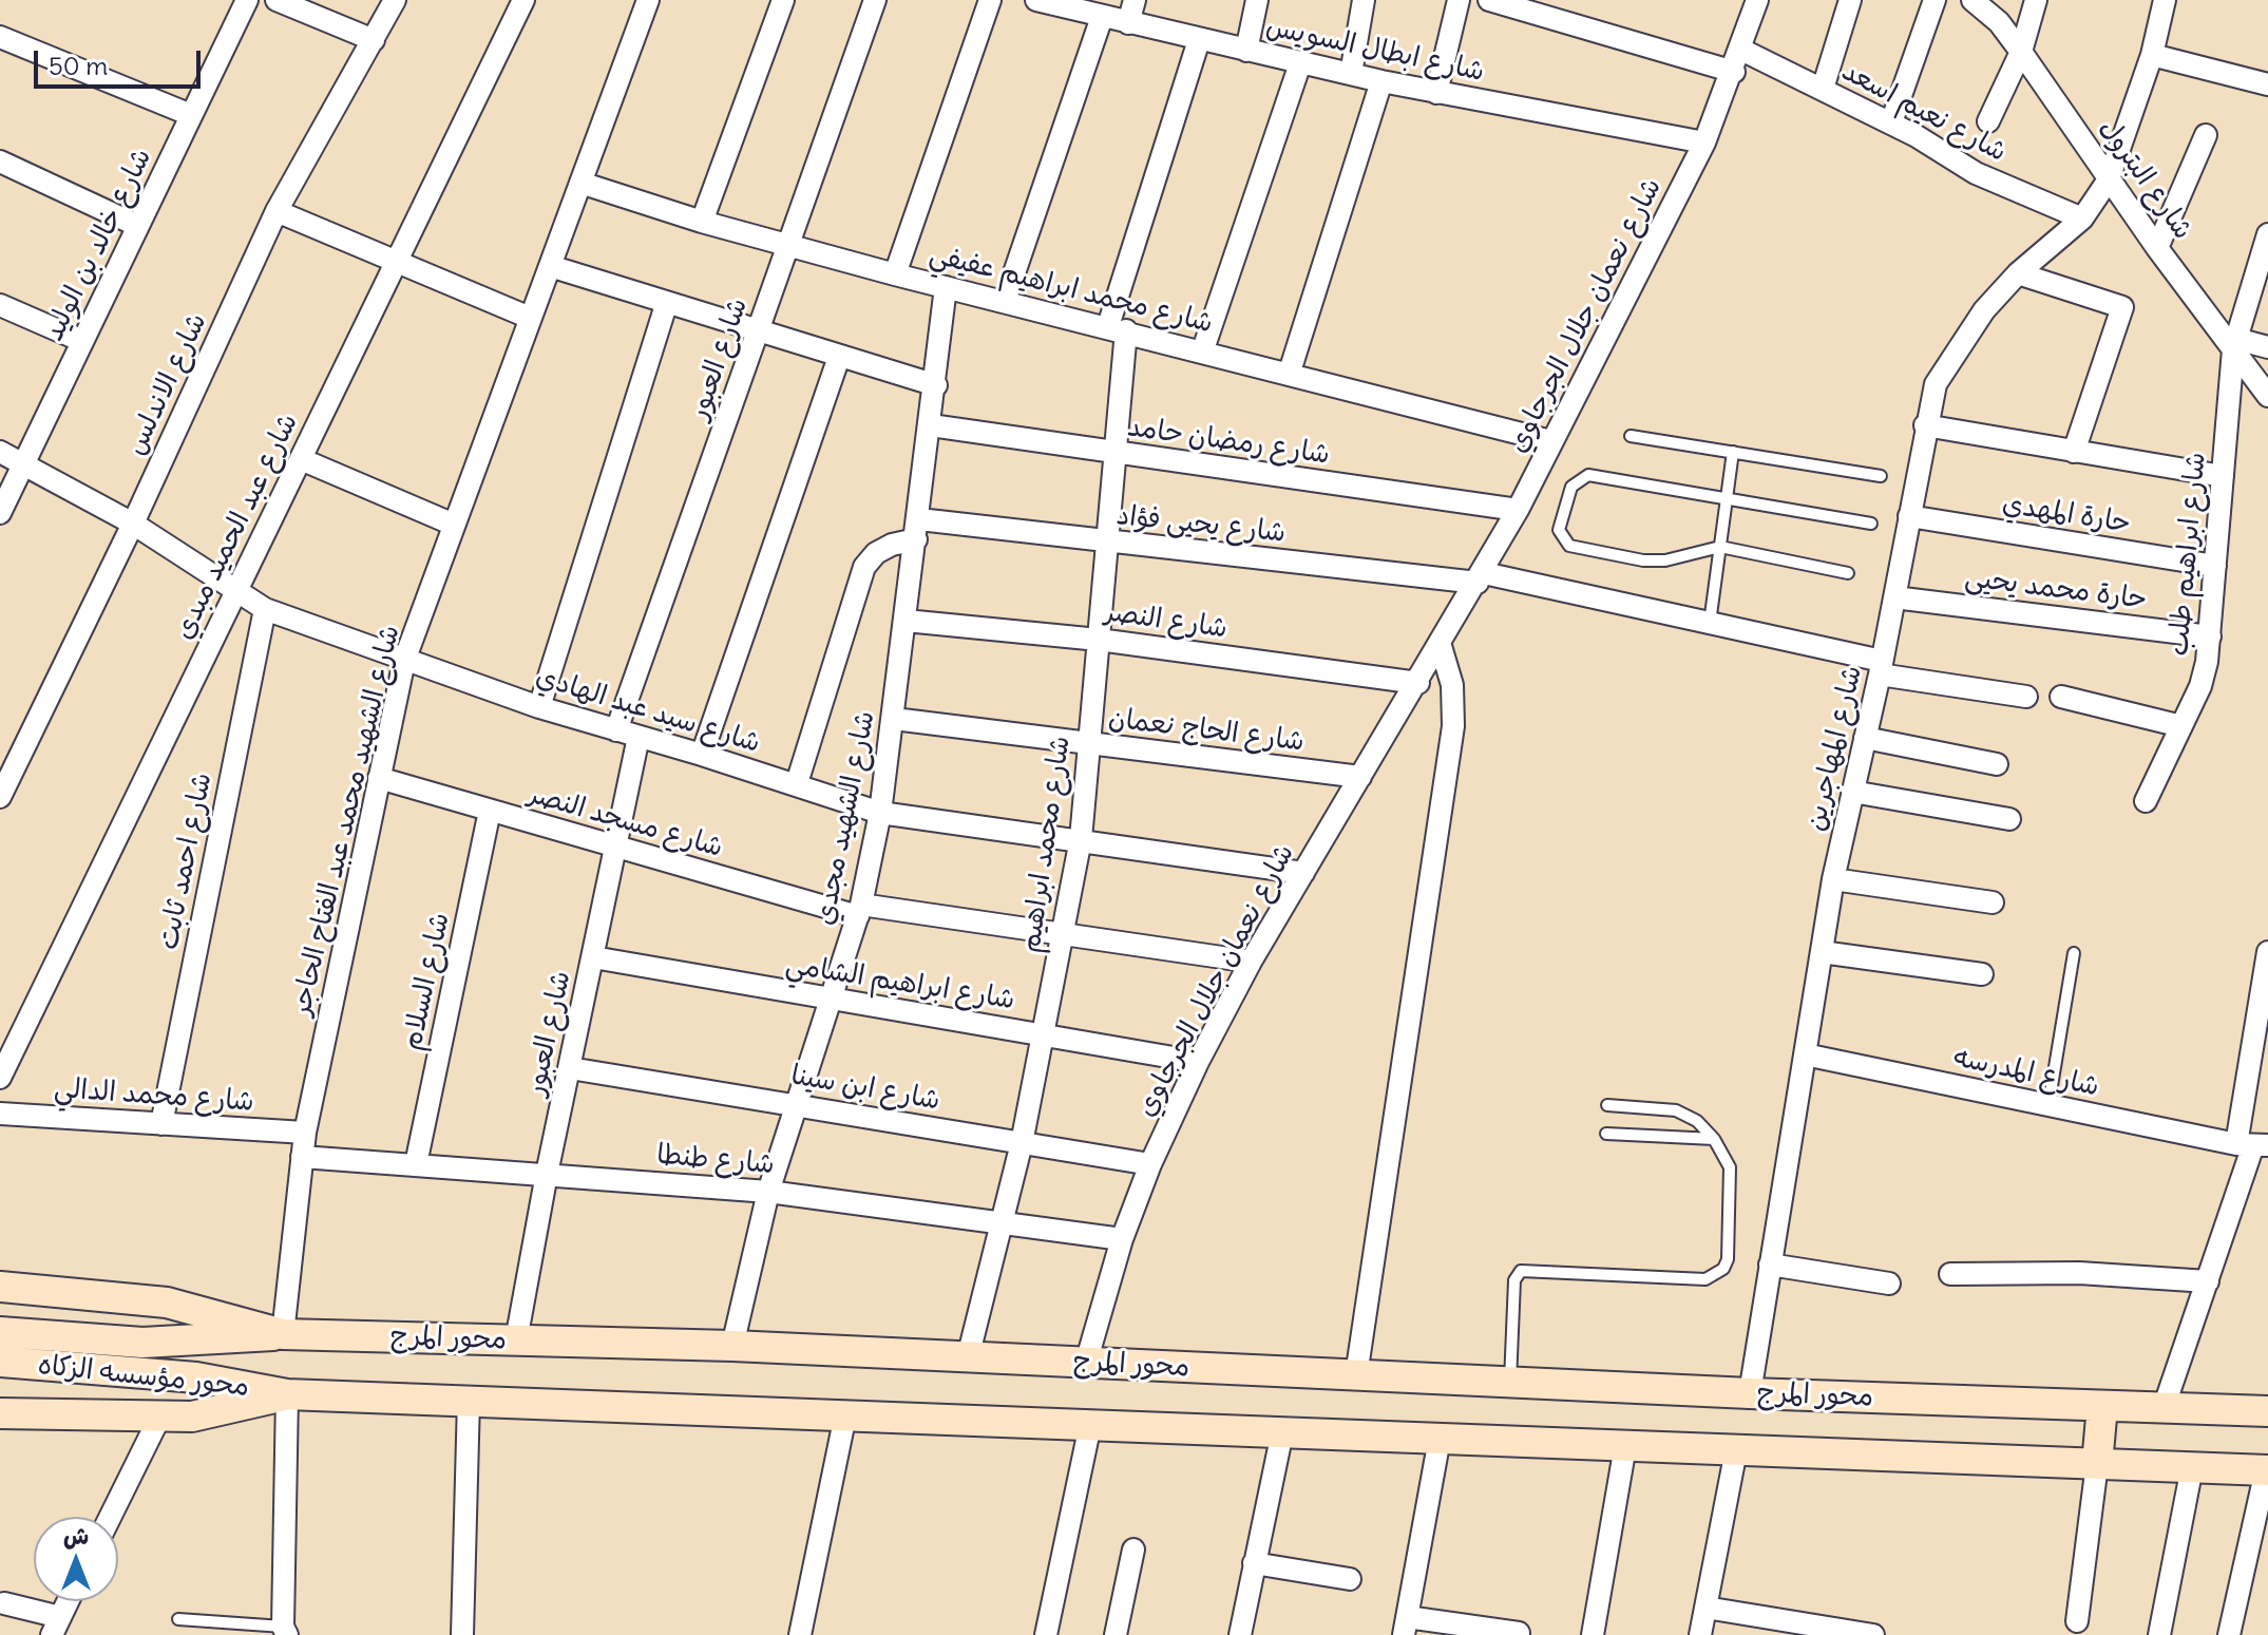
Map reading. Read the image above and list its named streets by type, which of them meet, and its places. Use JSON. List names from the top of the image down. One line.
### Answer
{"streets":{"main road":["محور المرج","محور مؤسسه الزكاه"],"street":["شارع ابطال السويس","شارع نعيم اسعد","شارع البترول","شارع خالد بن الوليد","شارع محمد ابراهيم عفيفي","شارع نعمان جلال الجرجاوي","شارع العبور","شارع الاندلس","شارع رمضان حامد","حارة المهدي","شارع يحيى فؤاد","شارع عبد الحميد مبدي","شارع ابراهيم طلب","حارة محمد يحيى","شارع النصر","شارع سيد عبد الهادي","شارع الحاج نعمان","شارع المهاجرين","شارع الشهيد مجدي","شارع الشهيد محمد عبد الفتاح الحاجر","شارع مسجد النصر","شارع محمد ابراهيم","شارع احمد ثابت","شارع السلام","شارع ابراهيم الشامي","شارع المدرسه","شارع ابن سينا","شارع محمد الدالي","شارع طنطا"]},"crossings":[["شارع ابطال السويس","شارع نعمان جلال الجرجاوي"],["شارع ابطال السويس","شارع محمد ابراهيم"],["شارع نعيم اسعد","شارع نعمان جلال الجرجاوي"],["شارع نعيم اسعد","شارع المهاجرين"],["شارع البترول","شارع ابراهيم طلب"],["شارع البترول","شارع المهاجرين"],["شارع خالد بن الوليد","شارع سيد عبد الهادي"],["شارع محمد ابراهيم عفيفي","شارع نعمان جلال الجرجاوي"],["شارع محمد ابراهيم عفيفي","شارع العبور"],["شارع محمد ابراهيم عفيفي","شارع الشهيد مجدي"],["شارع محمد ابراهيم عفيفي","شارع الشهيد محمد عبد الفتاح الحاجر"],["شارع محمد ابراهيم عفيفي","شارع محمد ابراهيم"],["شارع نعمان جلال الجرجاوي","شارع رمضان حامد"],["شارع نعمان جلال الجرجاوي","شارع يحيى فؤاد"],["شارع نعمان جلال الجرجاوي","شارع النصر"],["شارع نعمان جلال الجرجاوي","شارع سيد عبد الهادي"],["شارع نعمان جلال الجرجاوي","شارع الحاج نعمان"],["شارع نعمان جلال الجرجاوي","شارع مسجد النصر"],["شارع نعمان جلال الجرجاوي","شارع ابراهيم الشامي"],["شارع نعمان جلال الجرجاوي","شارع ابن سينا"],["شارع نعمان جلال الجرجاوي","شارع طنطا"],["شارع نعمان جلال الجرجاوي","محور المرج"],["شارع العبور","شارع سيد عبد الهادي"],["شارع العبور","شارع مسجد النصر"],["شارع العبور","شارع ابراهيم الشامي"],["شارع العبور","شارع ابن سينا"],["شارع العبور","شارع طنطا"],["شارع العبور","محور المرج"],["شارع الاندلس","شارع سيد عبد الهادي"],["شارع رمضان حامد","شارع الشهيد مجدي"],["شارع رمضان حامد","شارع محمد ابراهيم"],["حارة المهدي","شارع ابراهيم طلب"],["حارة المهدي","شارع المهاجرين"],["شارع يحيى فؤاد","شارع المهاجرين"],["شارع يحيى فؤاد","شارع الشهيد مجدي"],["شارع يحيى فؤاد","شارع محمد ابراهيم"],["شارع عبد الحميد مبدي","شارع سيد عبد الهادي"],["شارع ابراهيم طلب","حارة محمد يحيى"],["حارة محمد يحيى","شارع المهاجرين"],["شارع النصر","شارع الشهيد مجدي"],["شارع النصر","شارع محمد ابراهيم"],["شارع سيد عبد الهادي","شارع الشهيد مجدي"],["شارع سيد عبد الهادي","شارع الشهيد محمد عبد الفتاح الحاجر"],["شارع سيد عبد الهادي","شارع محمد ابراهيم"],["شارع سيد عبد الهادي","شارع احمد ثابت"],["شارع الحاج نعمان","شارع الشهيد مجدي"],["شارع الحاج نعمان","شارع محمد ابراهيم"],["شارع المهاجرين","شارع المدرسه"],["شارع المهاجرين","محور المرج"],["شارع الشهيد مجدي","شارع مسجد النصر"],["شارع الشهيد مجدي","شارع ابراهيم الشامي"],["شارع الشهيد مجدي","شارع ابن سينا"],["شارع الشهيد مجدي","شارع طنطا"],["شارع الشهيد مجدي","محور المرج"],["شارع الشهيد محمد عبد الفتاح الحاجر","شارع مسجد النصر"],["شارع الشهيد محمد عبد الفتاح الحاجر","شارع محمد الدالي"],["شارع الشهيد محمد عبد الفتاح الحاجر","شارع طنطا"],["شارع الشهيد محمد عبد الفتاح الحاجر","محور المرج"],["شارع الشهيد محمد عبد الفتاح الحاجر","محور مؤسسه الزكاه"],["شارع مسجد النصر","شارع محمد ابراهيم"],["شارع مسجد النصر","شارع السلام"],["شارع محمد ابراهيم","شارع ابراهيم الشامي"],["شارع محمد ابراهيم","شارع ابن سينا"],["شارع محمد ابراهيم","شارع طنطا"],["شارع محمد ابراهيم","محور المرج"],["شارع احمد ثابت","شارع محمد الدالي"],["شارع السلام","شارع طنطا"],["محور المرج","محور مؤسسه الزكاه"]],"scale_bar":"50 m","north":"top"}
